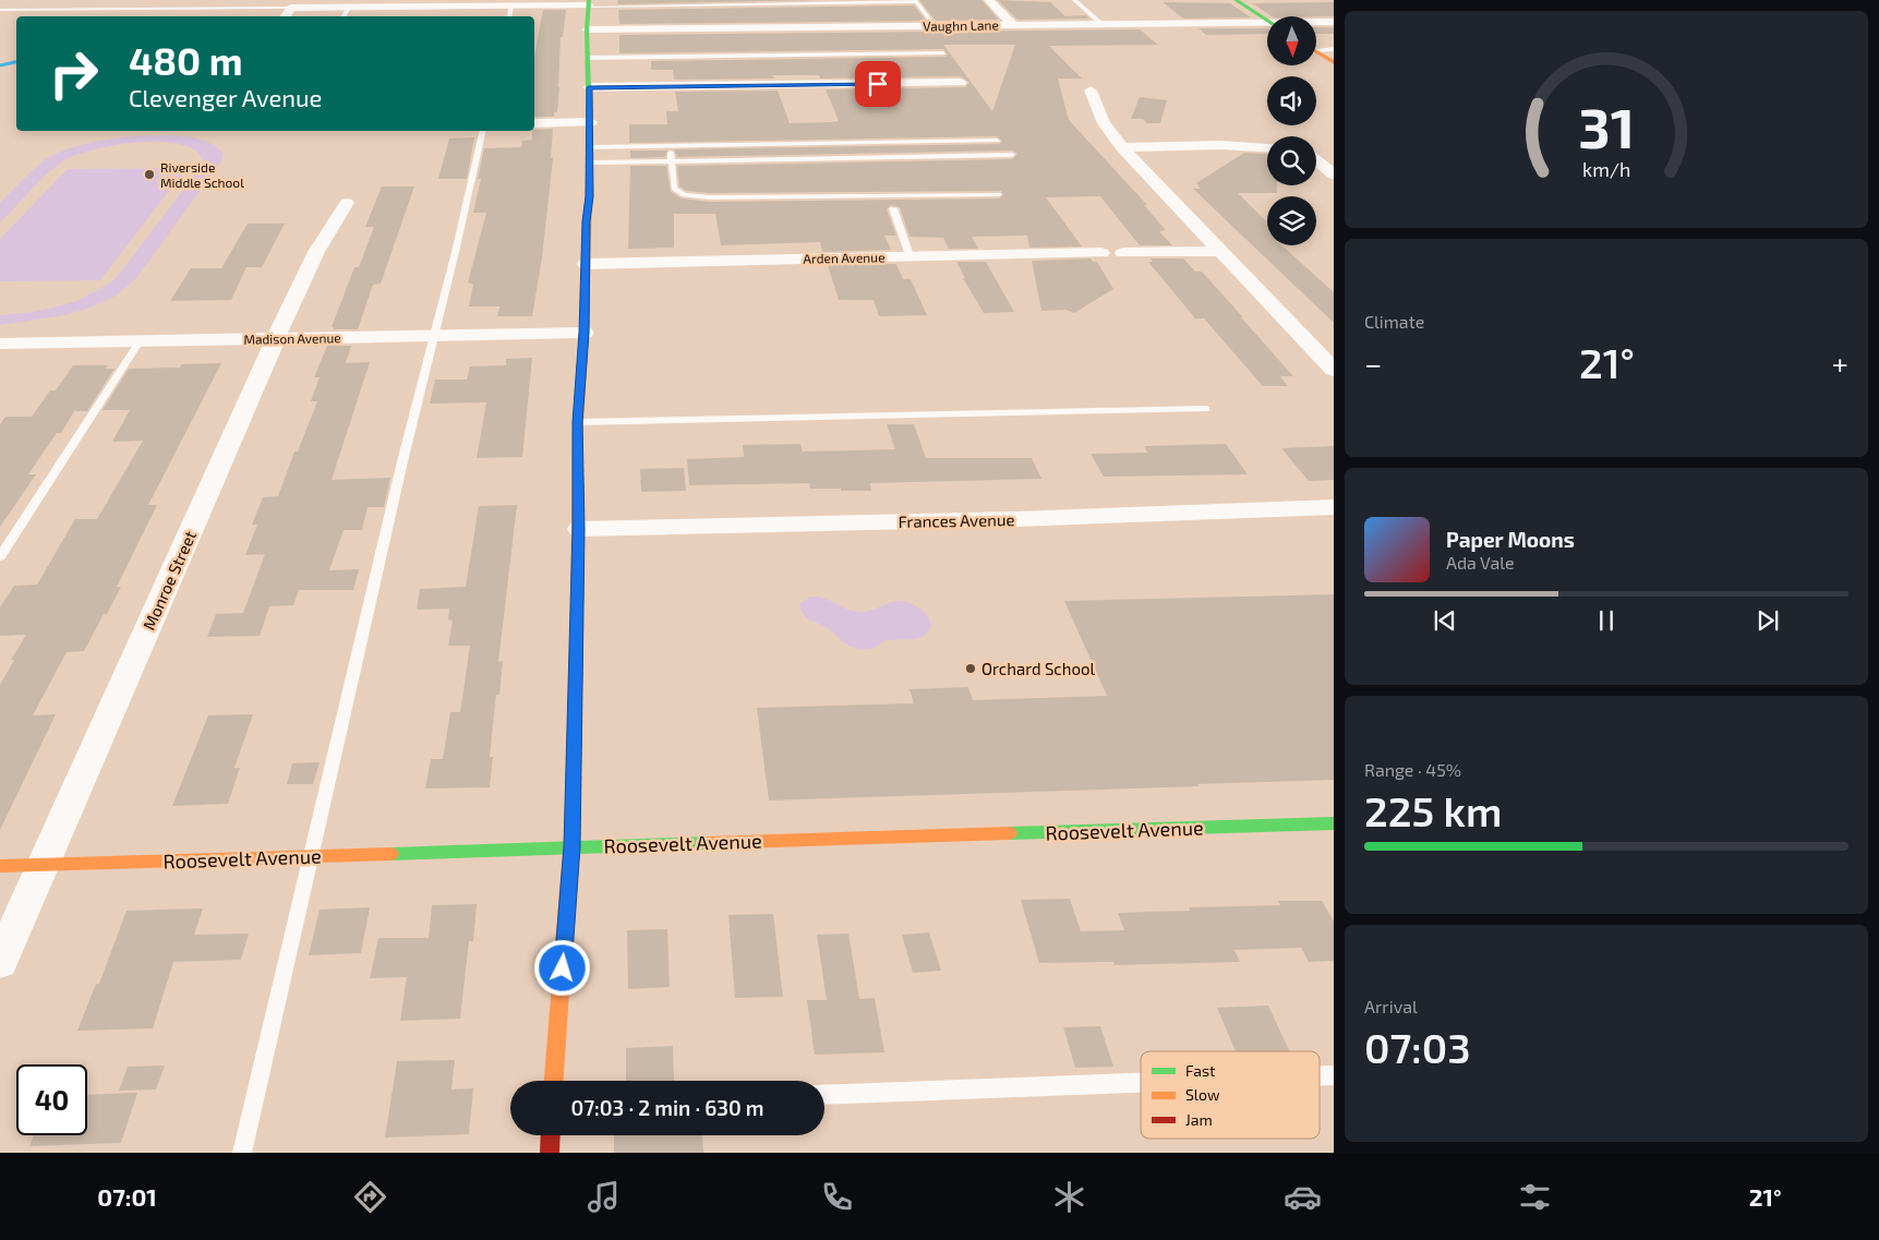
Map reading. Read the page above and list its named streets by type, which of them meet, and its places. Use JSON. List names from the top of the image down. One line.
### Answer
{"streets":{"street":["Vaughn Lane","Arden Avenue","Madison Avenue","Frances Avenue","Monroe Street","Roosevelt Avenue"]},"crossings":[["Madison Avenue","Monroe Street"],["Monroe Street","Roosevelt Avenue"]],"places":["Riverside Middle School","Orchard School"],"legend":["Fast","Slow","Jam"],"north":"bottom","page":{"turn":["480 m","Clevenger Avenue"],"tile":["Climate",["Range · 45%","225 km"],["Arrival","07:03"]],"heat":["−","21°","+"],"song":["Paper Moons","Ada Vale"],"limit":"40","trip":"07:03 · 2 min · 630 m","tabs":["07:01","21°"],"gauge":["31","km/h"]}}
